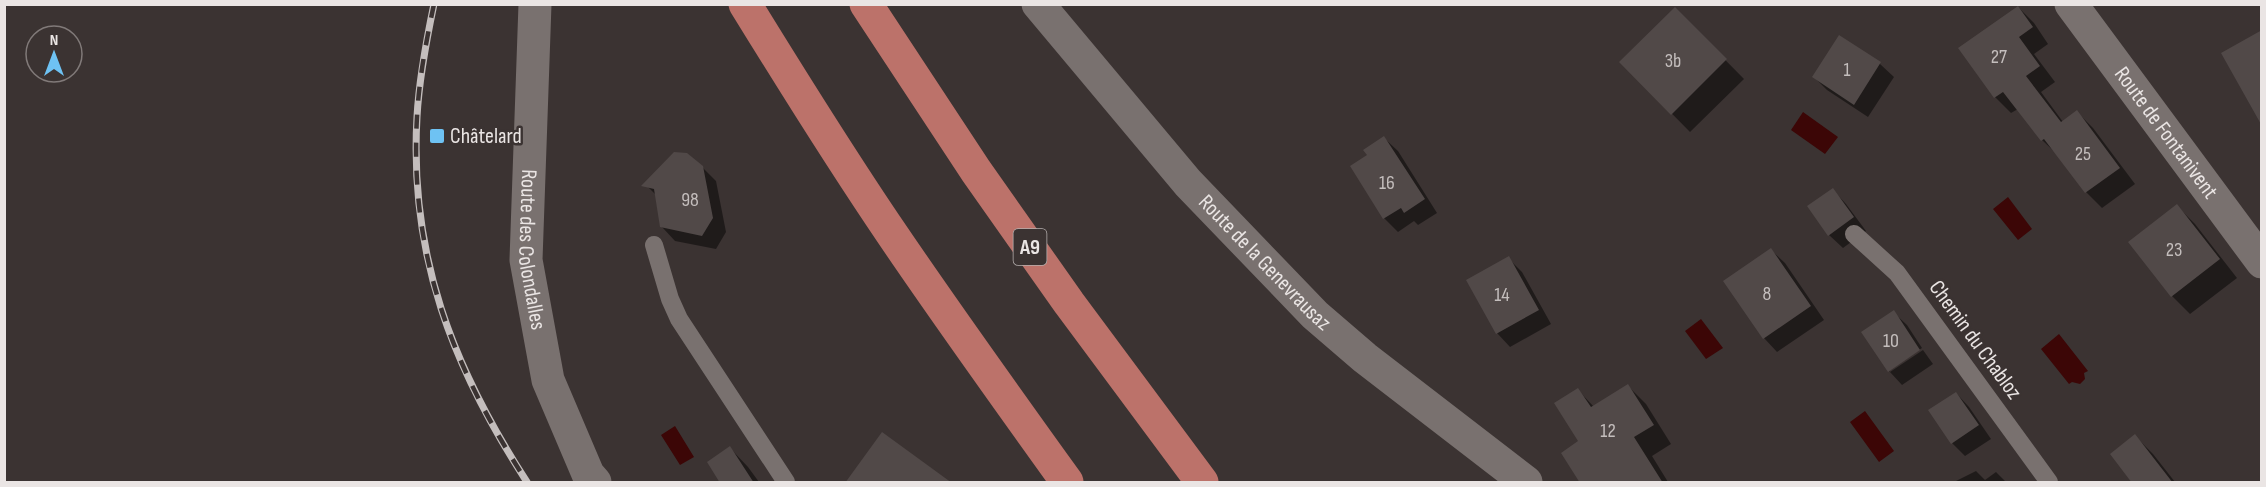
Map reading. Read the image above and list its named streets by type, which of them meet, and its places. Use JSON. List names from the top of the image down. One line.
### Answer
{"streets":{"highway":["A9"],"street":["Route de Fontanivent","Route des Colondalles","Route de la Genevrausaz"],"lane":["Chemin du Chabloz"]},"places":{"transit":["Châtelard"]},"house_numbers":["27","3b","1","25","16","98","23","8","14","10","12"],"north":"top"}
